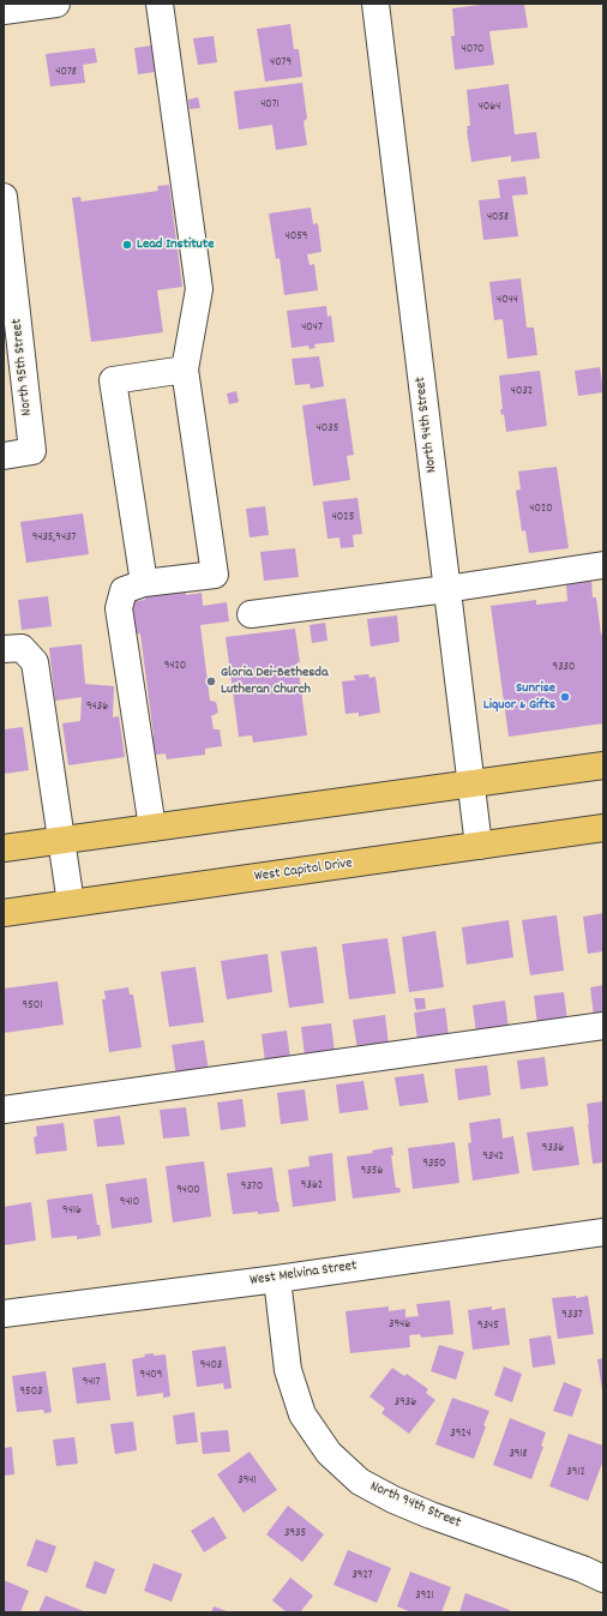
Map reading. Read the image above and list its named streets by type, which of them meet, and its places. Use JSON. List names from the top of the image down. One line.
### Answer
{"streets":{"main road":["West Capitol Drive"],"street":["North 95th Street","North 94th Street","West Melvina Street"]},"crossings":[["North 94th Street","West Capitol Drive"],["North 94th Street","West Melvina Street"]],"places":["Lead Institute","Gloria Dei-Bethesda Lutheran Church","Sunrise Liquor & Gifts"],"house_numbers":["4070","4079","4078","4071","4064","4058","4059","4044","4047","4032","4035","4020","4025","9435,9437","9420","9330","9436","9501","9336","9342","9350","9356","9362","9370","9400","9410","9416","9337","3946","9345","9403","9409","9417","9503","3936","3924","3918","3912","3941","3935","3927","3921"]}
